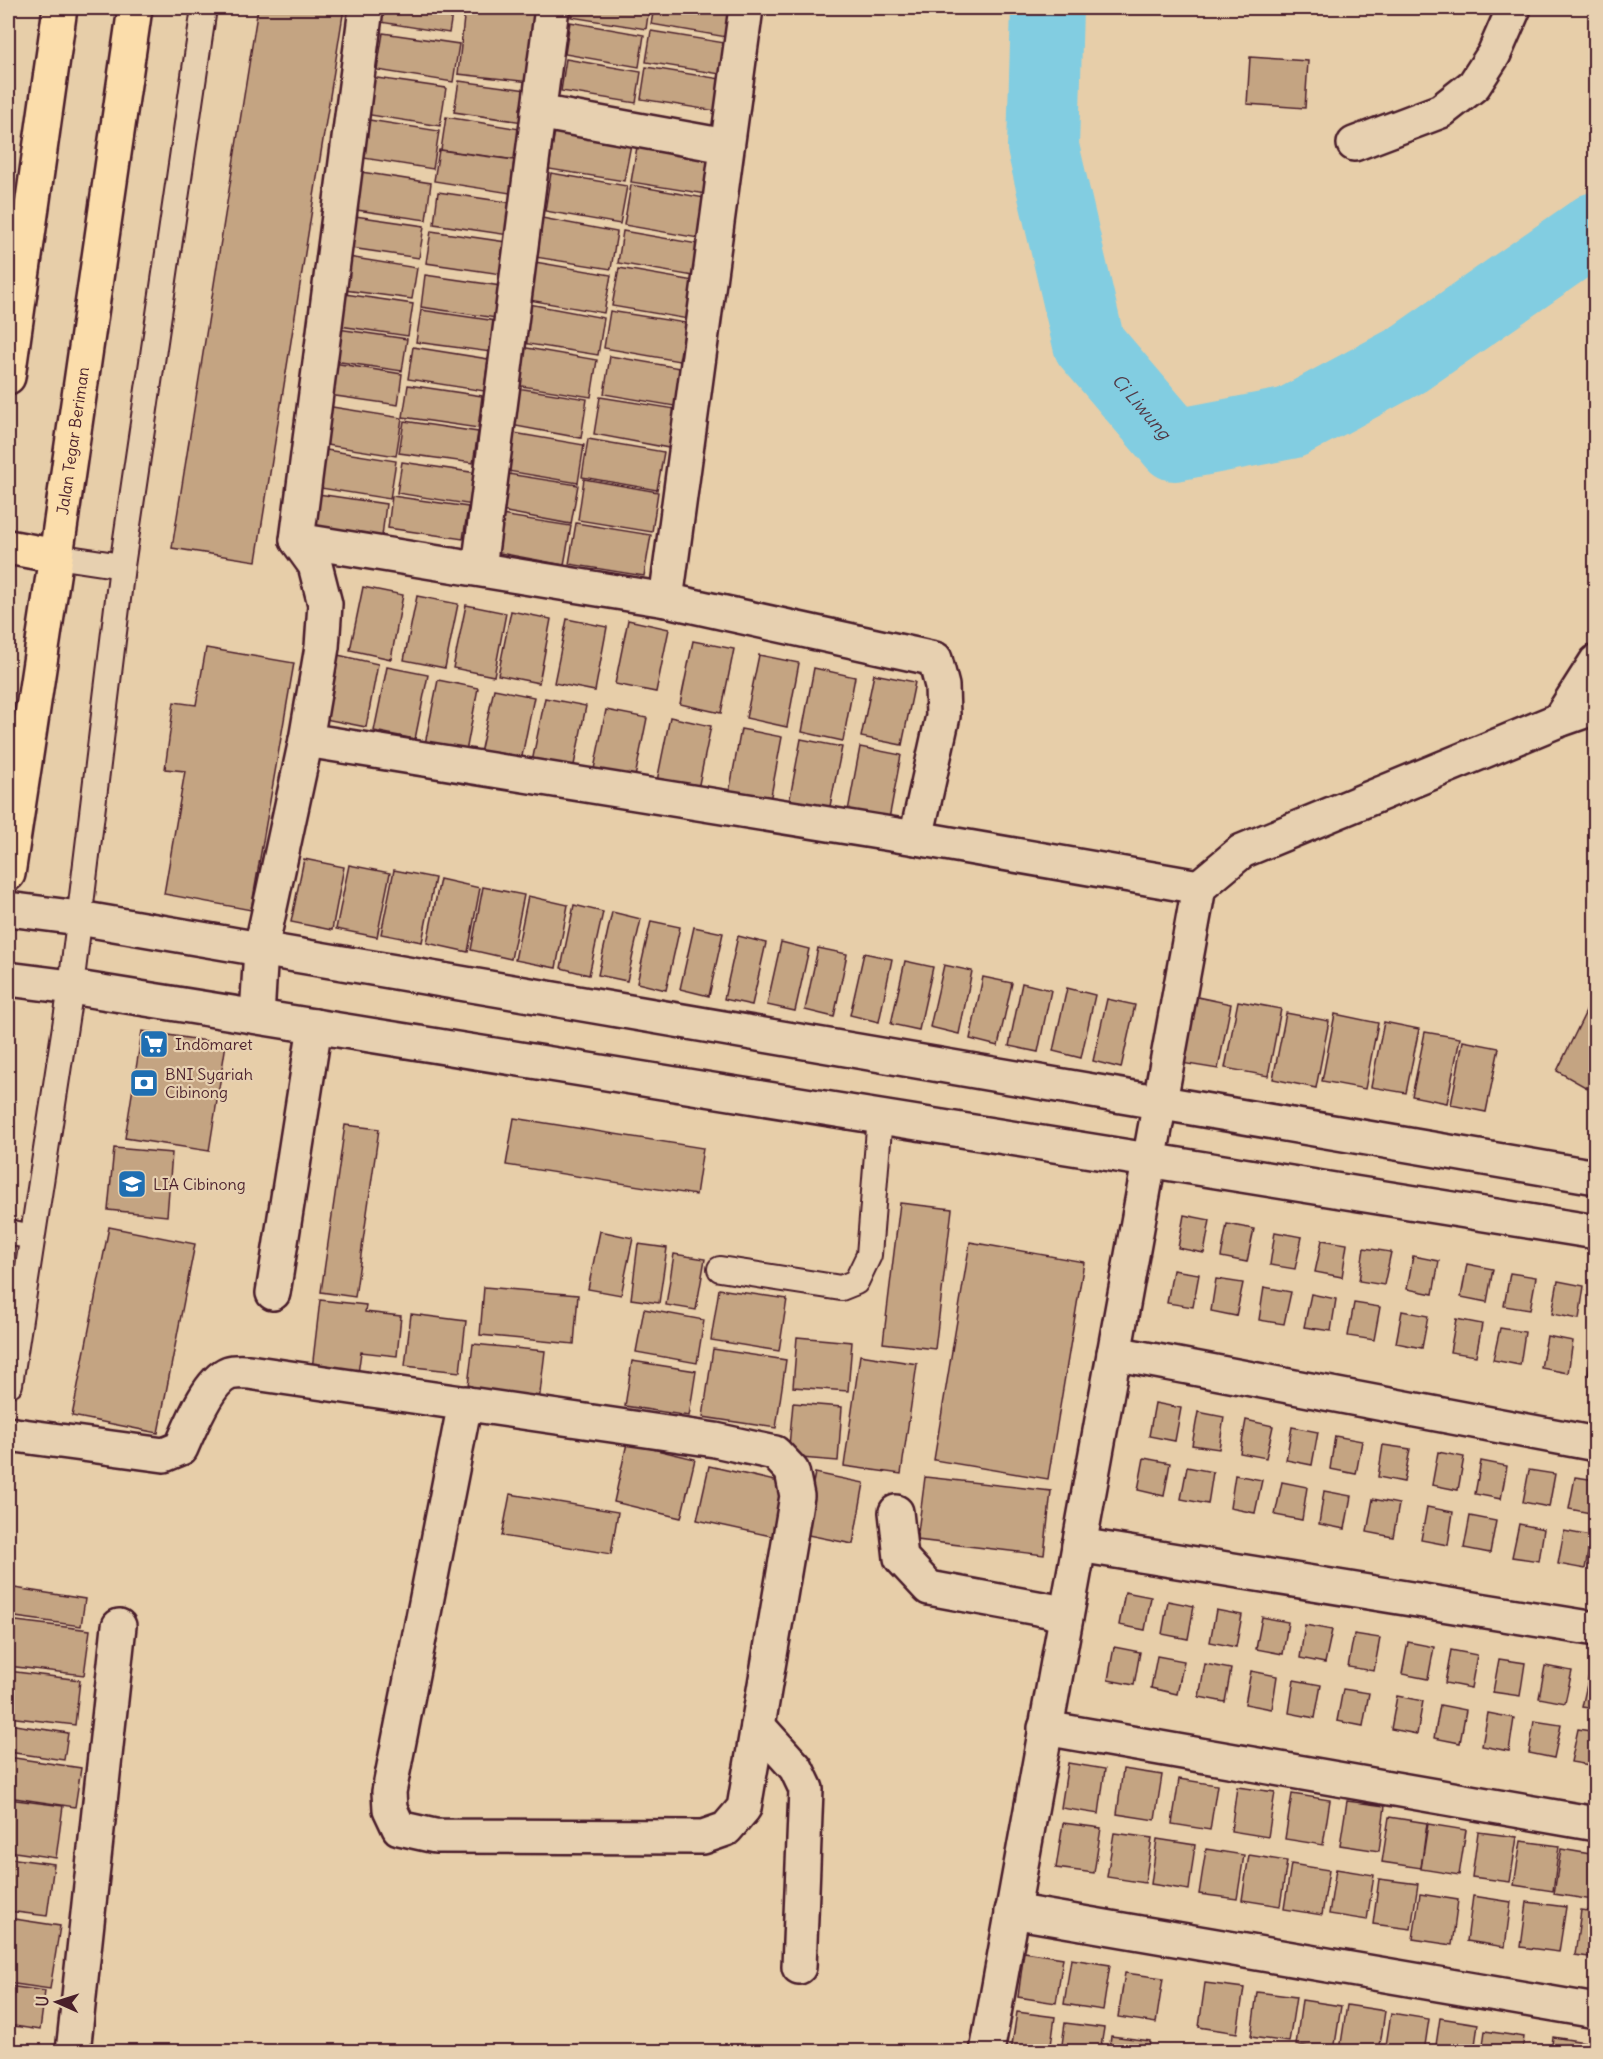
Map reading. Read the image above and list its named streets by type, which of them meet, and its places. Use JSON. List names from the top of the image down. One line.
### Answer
{"streets":{"main road":["Jalan Tegar Beriman"]},"water":["Ci Liwung"],"places":{"supermarket":["Indomaret"],"bank":["BNI Syariah Cibinong"],"school or university":["LIA Cibinong"]},"north":"left"}
